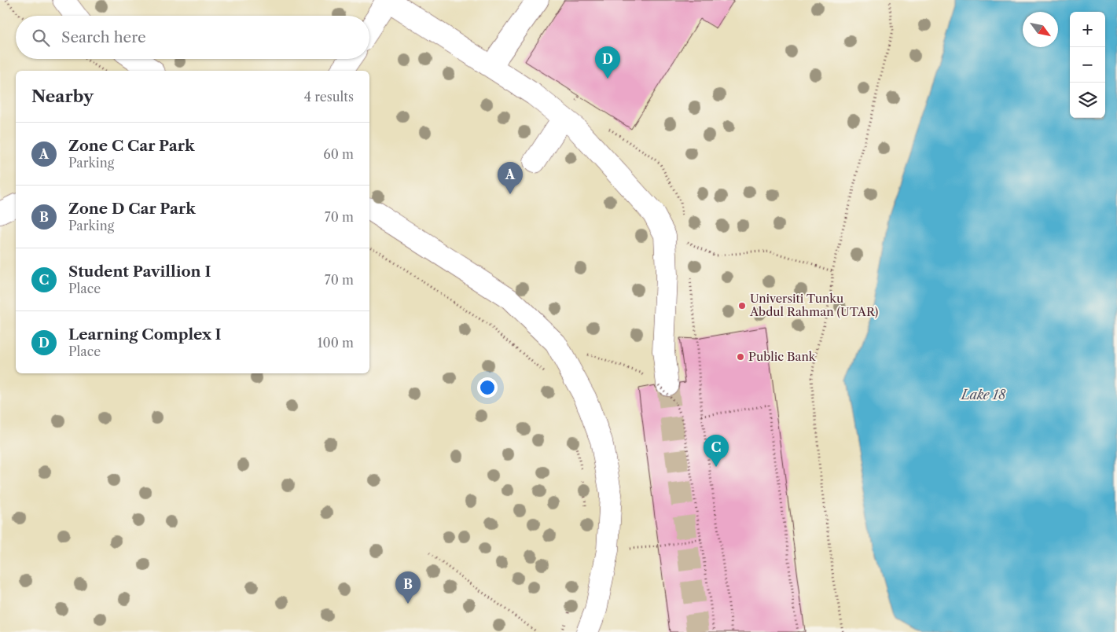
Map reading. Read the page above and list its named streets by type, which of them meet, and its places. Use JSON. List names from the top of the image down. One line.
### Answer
{"water":["Lake 18"],"places":["Universiti Tunku Abdul Rahman (UTAR)","Public Bank"],"north":"bottom right","page":{"map_buttons":["+","−"],"search":"Search here","pins":["D","A","C","B"],"heading":["Nearby","4 results"],"list":[{"mark":"A","name":"Zone C Car Park","note":"Parking","value":"60 m"},{"mark":"B","name":"Zone D Car Park","note":"Parking","value":"70 m"},{"mark":"C","name":"Student Pavillion I","note":"Place","value":"70 m"},{"mark":"D","name":"Learning Complex I","note":"Place","value":"100 m"}]}}
